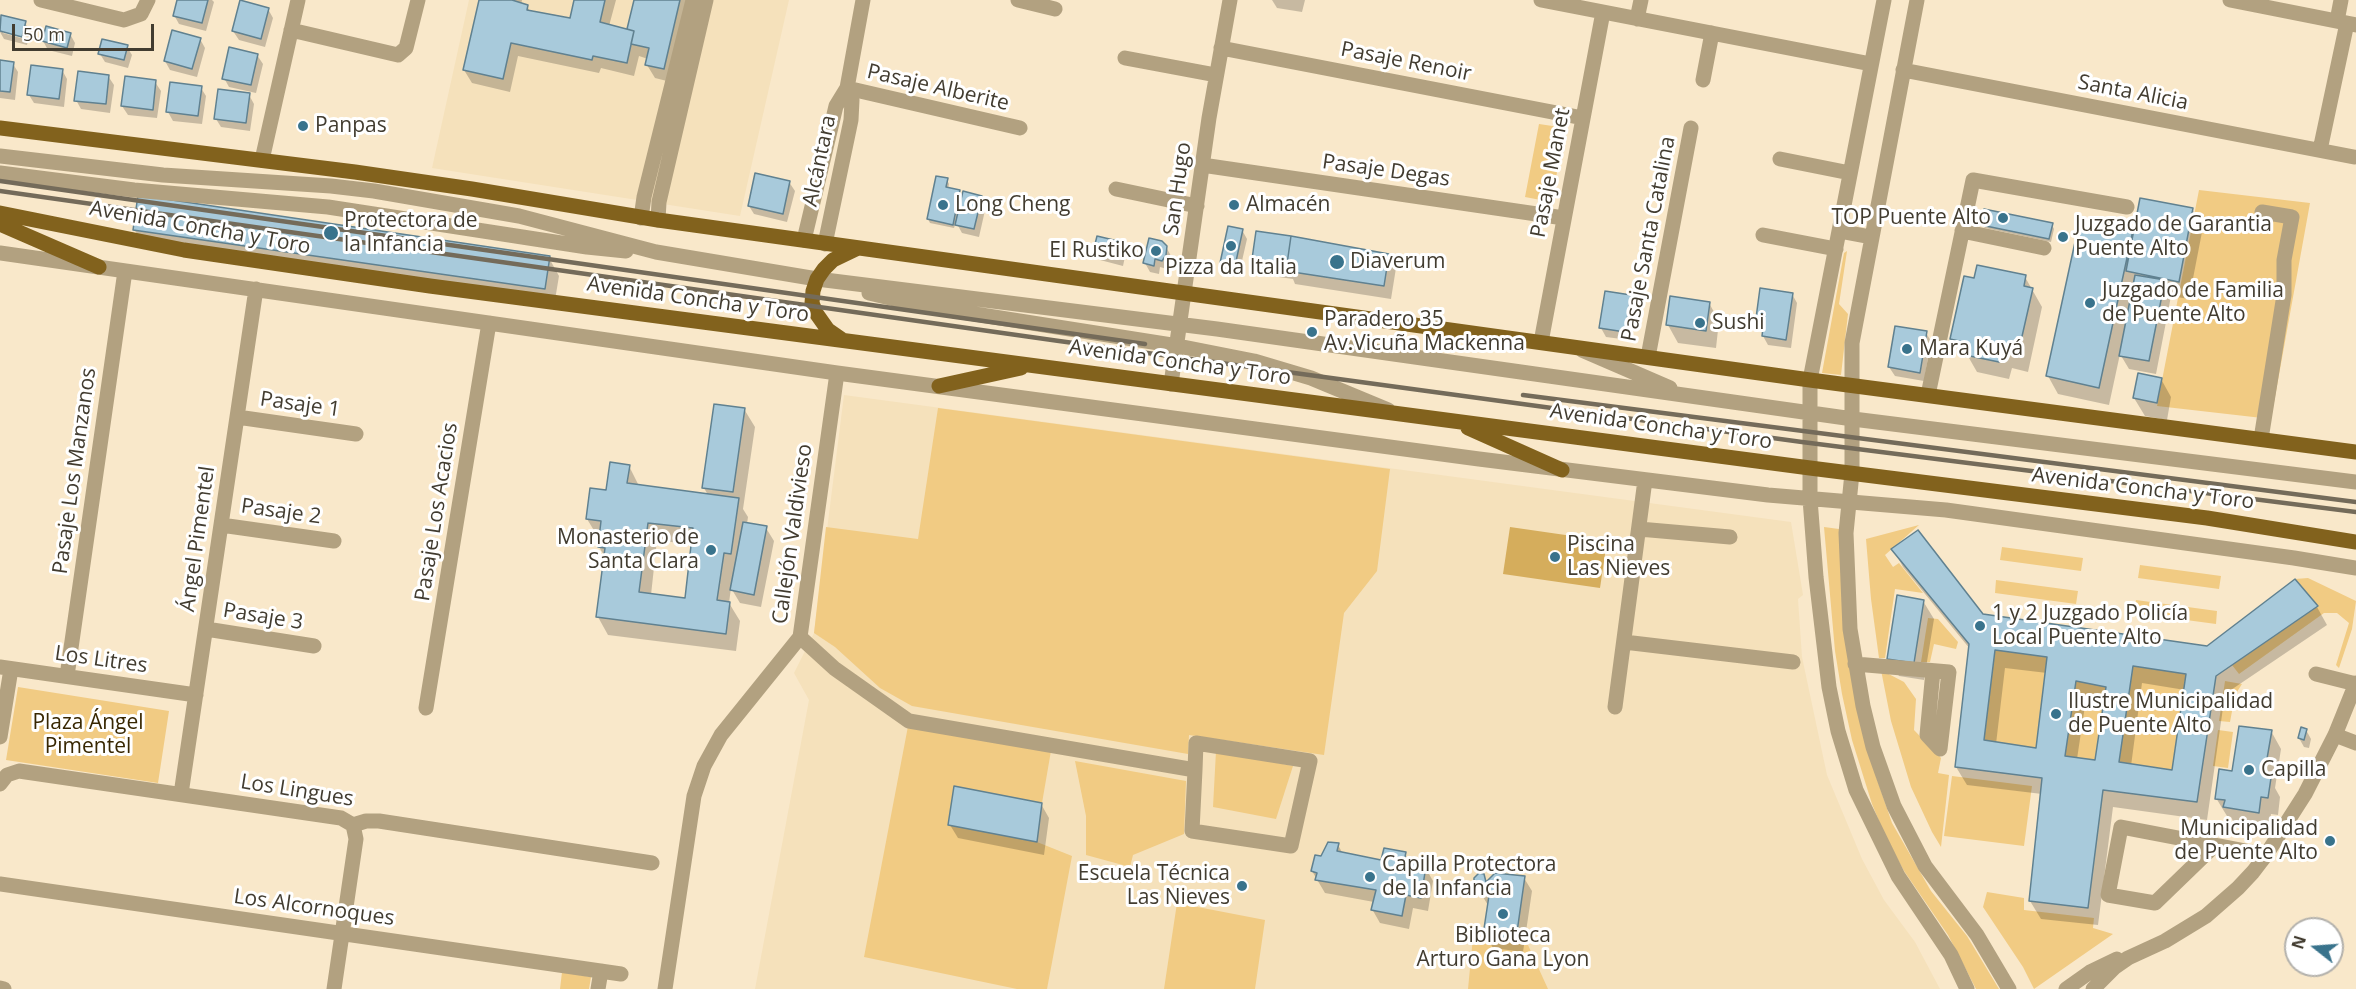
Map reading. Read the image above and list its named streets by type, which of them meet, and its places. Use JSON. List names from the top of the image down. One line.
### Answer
{"streets":{"main road":["Avenida Concha y Toro"],"street":["Pasaje Renoir","Pasaje Alberite","Santa Alicia","Alcántara","Pasaje Degas","Pasaje Manet","San Hugo","Pasaje Santa Catalina","Pasaje 1","Pasaje Los Manzanos","Pasaje 2","Pasaje Los Acacios","Callejón Valdivieso","Ángel Pimentel","Pasaje 3","Los Litres","Los Lingues","Los Alcornoques"]},"crossings":[["Pasaje Renoir","Pasaje Manet"],["Pasaje Renoir","San Hugo"],["Pasaje Alberite","Alcántara"],["Pasaje Degas","Pasaje Manet"],["Pasaje Degas","San Hugo"],["San Hugo","Avenida Concha y Toro"],["Pasaje 1","Ángel Pimentel"],["Pasaje Los Manzanos","Los Litres"],["Pasaje 2","Ángel Pimentel"],["Ángel Pimentel","Pasaje 3"],["Ángel Pimentel","Los Litres"],["Ángel Pimentel","Los Lingues"]],"parks":["Plaza Ángel Pimentel"],"places":["Panpas","Long Cheng","Almacén","TOP Puente Alto","Protectora de la Infancia","Juzgado de Garantia Puente Alto","Pizza da Italia","El Rustiko","Diaverum","Juzgado de Familia de Puente Alto","Sushi","Paradero 35 Av.Vicuña Mackenna","Mara Kuyá","Monasterio de Santa Clara","Piscina Las Nieves","1 y 2 Juzgado Policía Local Puente Alto","Ilustre Municipalidad de Puente Alto","Capilla","Municipalidad de Puente Alto","Capilla Protectora de la Infancia","Escuela Técnica Las Nieves","Biblioteca Arturo Gana Lyon"],"scale_bar":"50 m","north":"left"}
